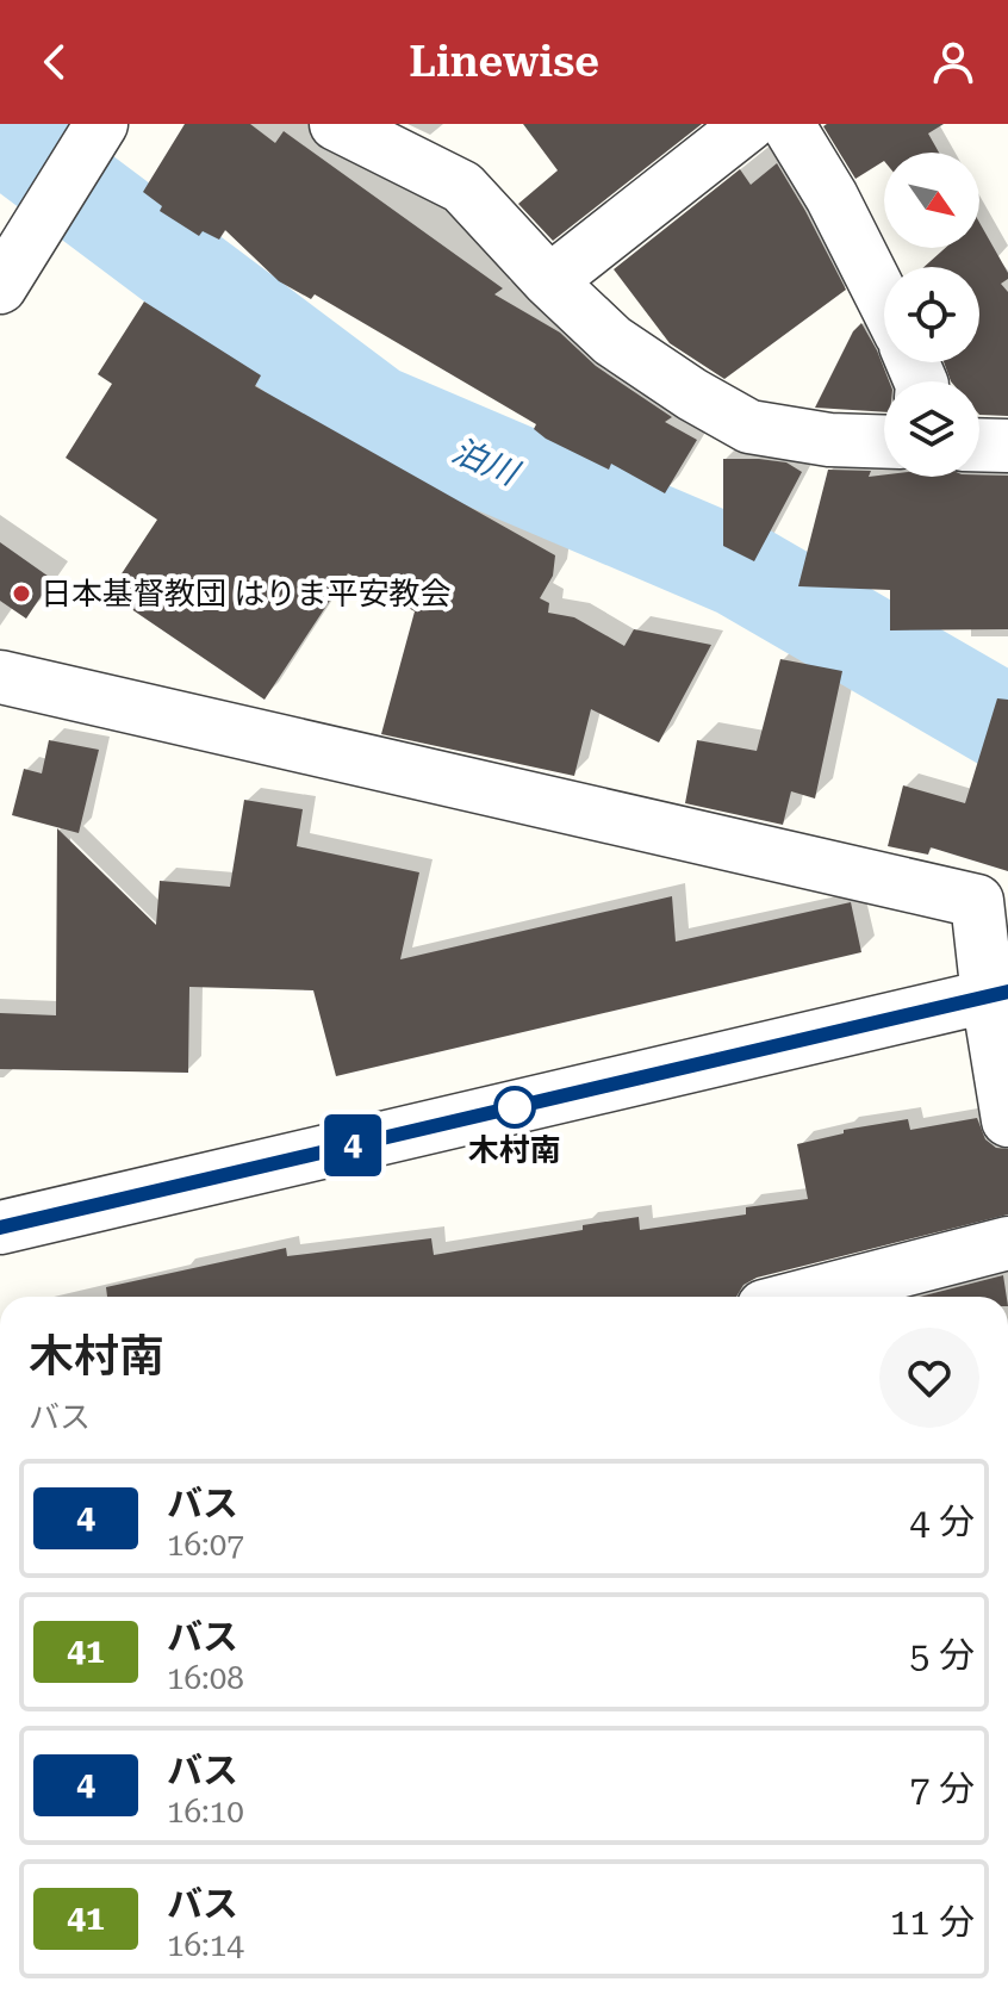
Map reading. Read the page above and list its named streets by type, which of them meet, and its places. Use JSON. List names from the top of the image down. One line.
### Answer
{"water":["泊川"],"places":["日本基督教団 はりま平安教会","木村南"],"lines":["bus line 4"],"north":"bottom right","page":{"header":"Linewise","on_map":"4","heading":["木村南","バス"],"list":[{"mark":"4","name":"バス","note":"16:07","value":"4 分"},{"mark":"41","name":"バス","note":"16:08","value":"5 分"},{"mark":"4","name":"バス","note":"16:10","value":"7 分"},{"mark":"41","name":"バス","note":"16:14","value":"11 分"}]}}
